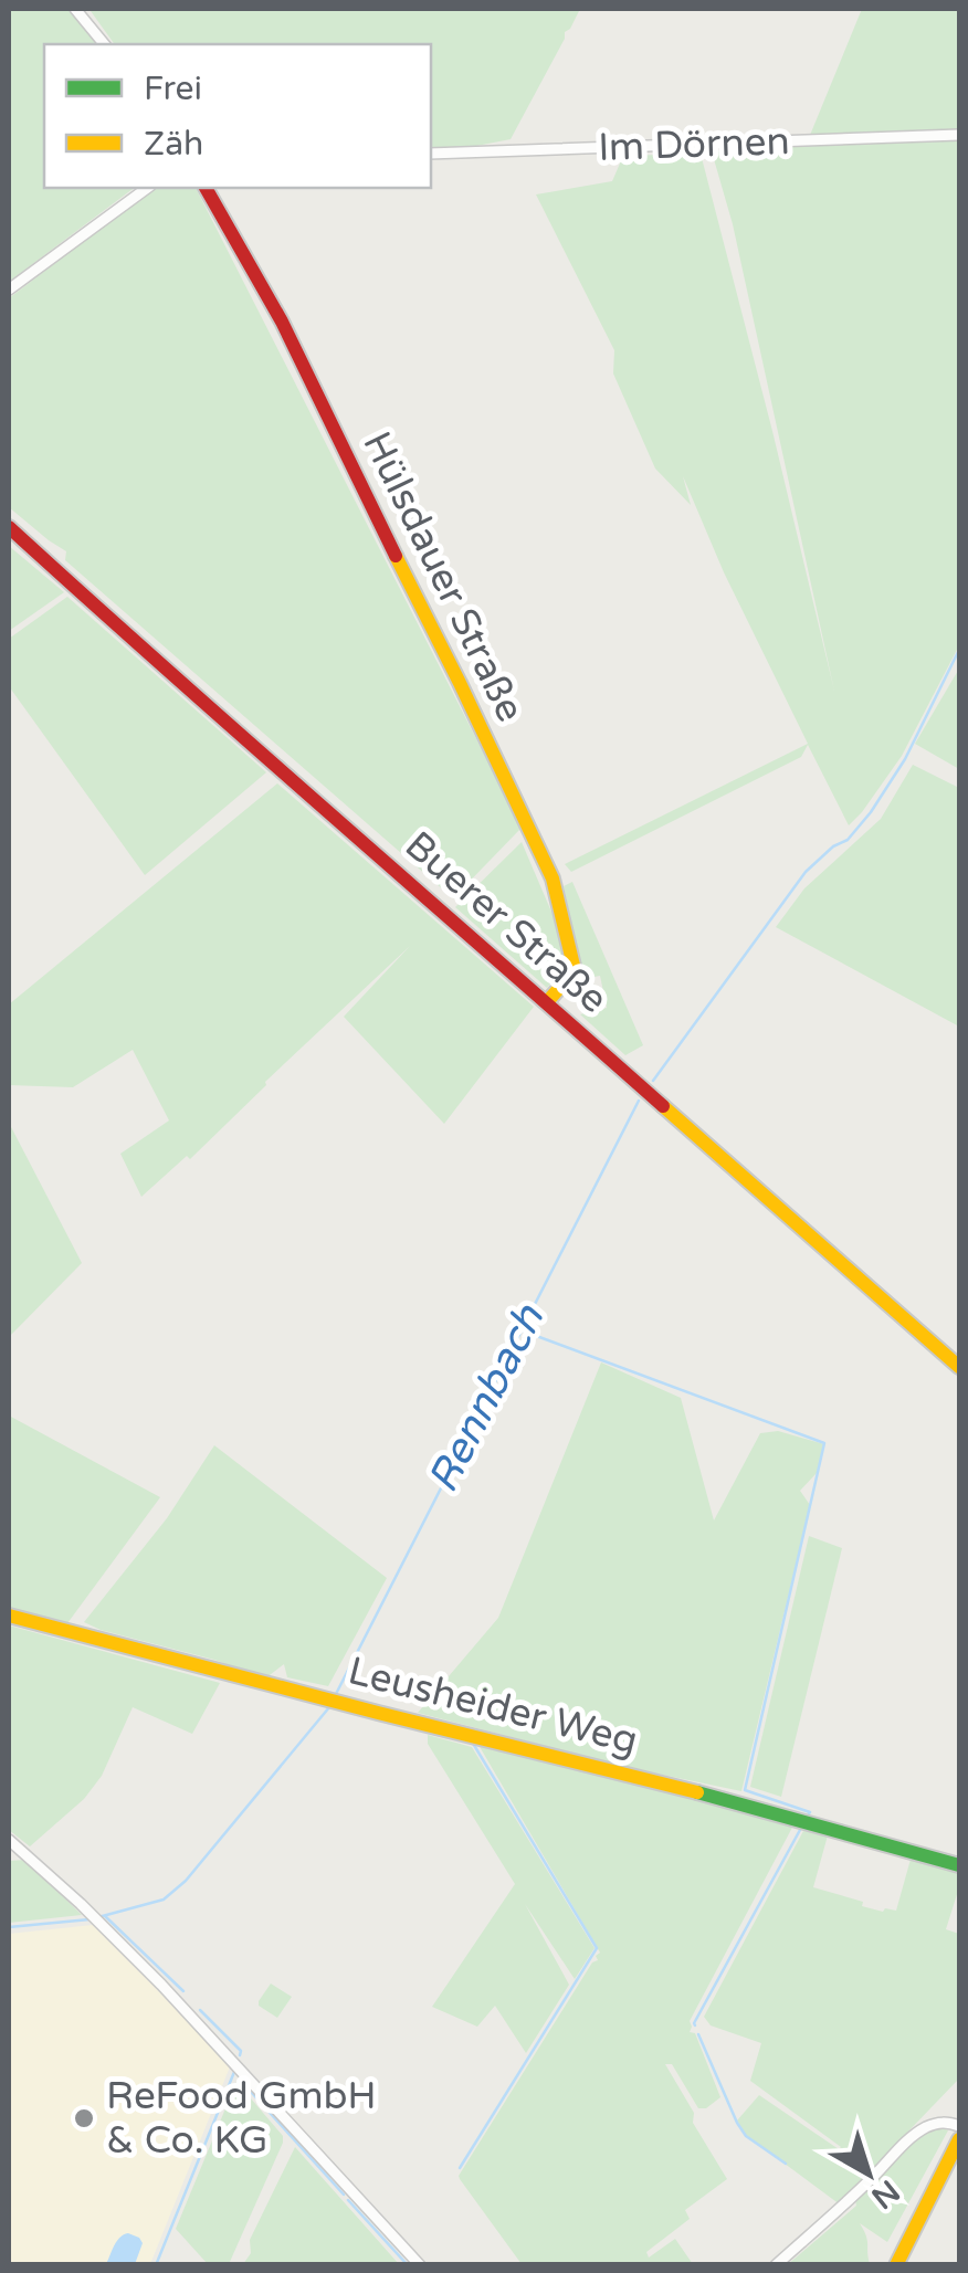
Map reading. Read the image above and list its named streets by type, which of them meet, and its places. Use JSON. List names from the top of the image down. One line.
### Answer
{"streets":{"street":["Im Dörnen","Hülsdauer Straße","Buerer Straße","Leusheider Weg"]},"crossings":[["Hülsdauer Straße","Buerer Straße"]],"water":["Rennbach"],"places":["ReFood GmbH & Co. KG"],"legend":["Frei","Zäh"],"north":"bottom right"}
